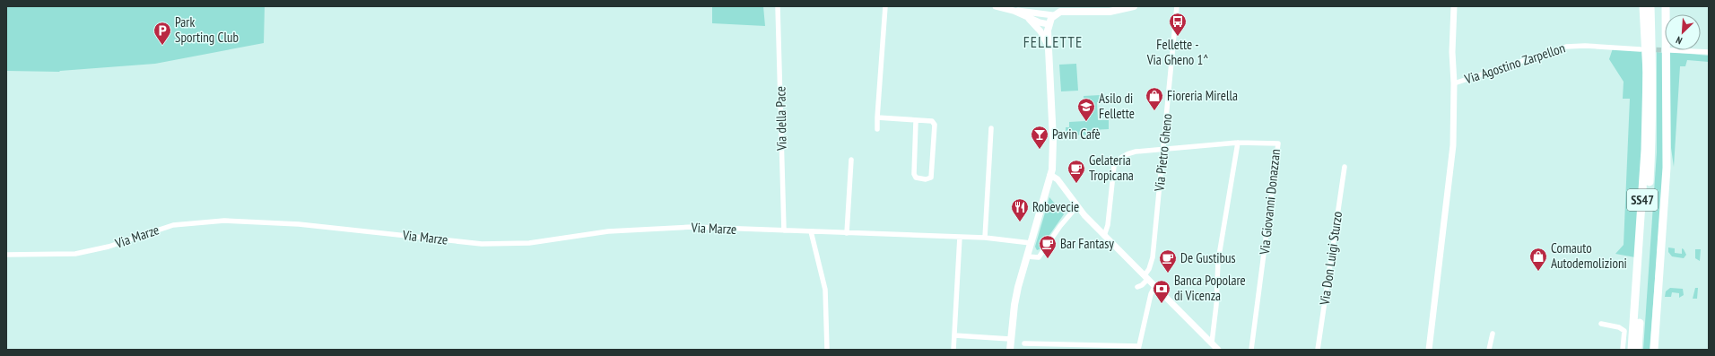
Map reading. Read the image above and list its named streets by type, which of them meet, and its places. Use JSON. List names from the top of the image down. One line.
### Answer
{"streets":{"main road":["SS47"],"street":["Via Agostino Zarpellon","Via della Pace","Via Pietro Gheno","Via Giovanni Donazzan","Via Marze","Via Don Luigi Sturzo"]},"crossings":[["Via Agostino Zarpellon","SS47"],["Via della Pace","Via Marze"],["Via Pietro Gheno","Via Giovanni Donazzan"]],"districts":["FELLETTE"],"places":{"bus stop":["Fellette - Via Gheno 1^"],"parking":["Park Sporting Club"],"shop":["Fioreria Mirella","Comauto Autodemolizioni"],"school or university":["Asilo di Fellette"],"bar":["Pavin Cafè"],"cafe":["Gelateria Tropicana","Bar Fantasy","De Gustibus"],"restaurant":["Robevecie"],"bank":["Banca Popolare di Vicenza"]},"north":"bottom left"}
